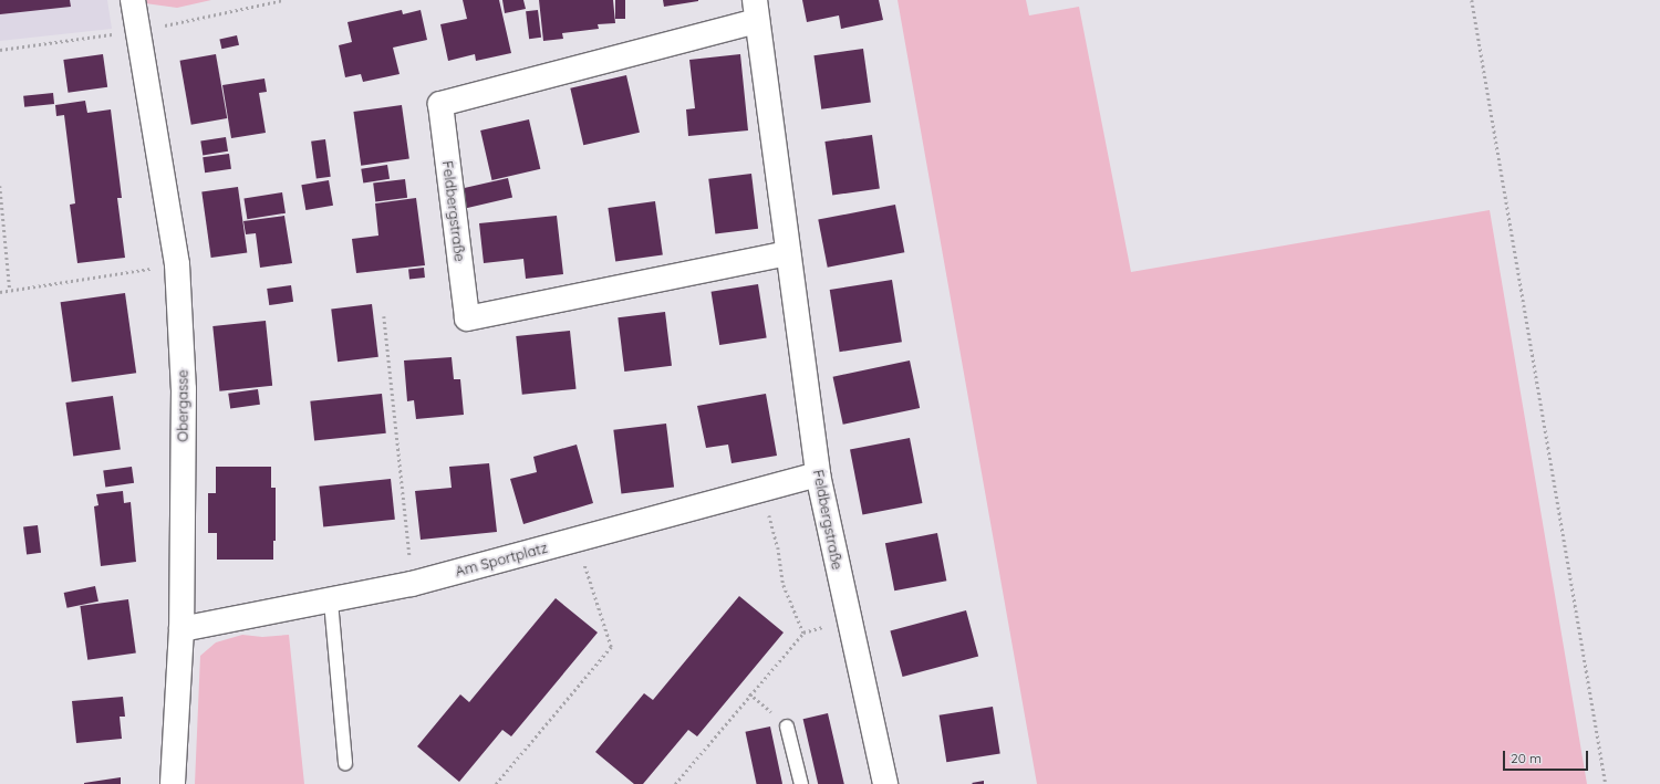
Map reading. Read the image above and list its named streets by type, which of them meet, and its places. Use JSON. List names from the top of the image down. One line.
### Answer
{"streets":{"street":["Feldbergstraße","Obergasse","Am Sportplatz"]},"crossings":[["Feldbergstraße","Am Sportplatz"],["Obergasse","Am Sportplatz"]],"scale_bar":"20 m"}
